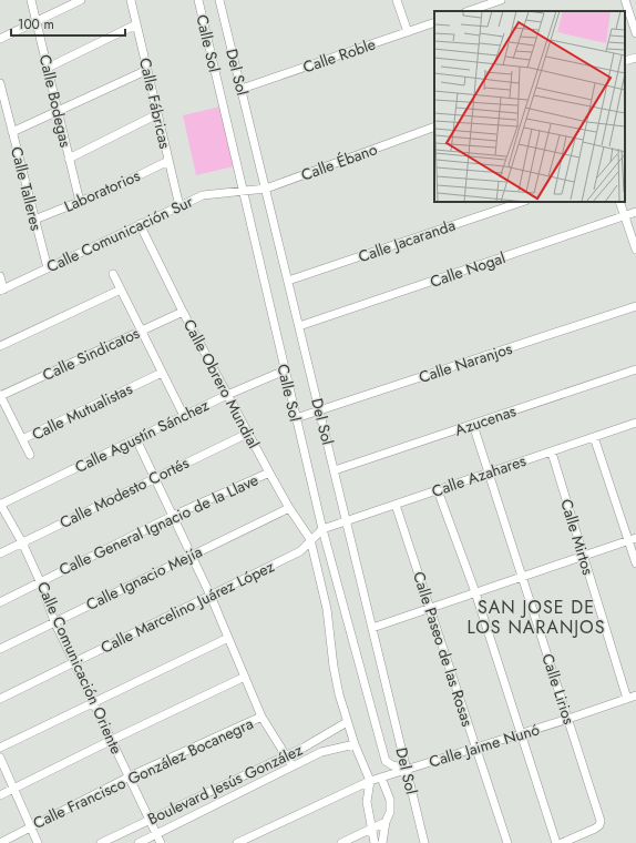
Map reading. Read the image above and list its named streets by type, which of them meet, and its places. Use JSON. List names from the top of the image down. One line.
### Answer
{"streets":{"street":["Calle Sol","Calle Roble","Del Sol","Calle Bodegas","Calle Fábricas","Calle Ébano","Calle Talleres","Laboratorios","Calle Comunicación Sur","Calle Jacaranda","Calle Nogal","Calle Sindicatos","Calle Naranjos","Calle Obrero Mundial","Calle Mutualistas","Azucenas","Calle Agustín Sánchez","Calle Azahares","Calle Modesto Cortés","Calle General Ignacio de la Llave","Calle Mirtos","Calle Ignacio Mejía","Calle Marcelino Juárez López","Calle Paseo de las Rosas","Calle Comunicación Oriente","Calle Lirios","Calle Jaime Nunó","Calle Francisco González Bocanegra","Boulevard Jesús González"]},"crossings":[["Calle Sol","Del Sol"],["Calle Sol","Calle Ébano"],["Calle Sol","Calle Comunicación Sur"],["Calle Sol","Calle Naranjos"],["Calle Sol","Calle Agustín Sánchez"],["Calle Sol","Calle Azahares"],["Calle Sol","Calle Marcelino Juárez López"],["Calle Sol","Calle Jaime Nunó"],["Calle Roble","Del Sol"],["Del Sol","Calle Ébano"],["Del Sol","Calle Jacaranda"],["Del Sol","Calle Nogal"],["Del Sol","Calle Naranjos"],["Del Sol","Azucenas"],["Del Sol","Calle Azahares"],["Del Sol","Calle Jaime Nunó"],["Calle Bodegas","Laboratorios"],["Calle Fábricas","Laboratorios"],["Calle Fábricas","Calle Comunicación Sur"],["Calle Ébano","Calle Comunicación Sur"],["Calle Talleres","Laboratorios"],["Calle Talleres","Calle Comunicación Sur"],["Calle Comunicación Sur","Calle Obrero Mundial"],["Calle Sindicatos","Calle Obrero Mundial"],["Calle Sindicatos","Calle Mutualistas"],["Calle Obrero Mundial","Calle Agustín Sánchez"],["Calle Obrero Mundial","Calle Modesto Cortés"],["Calle Obrero Mundial","Calle General Ignacio de la Llave"],["Calle Obrero Mundial","Calle Ignacio Mejía"],["Calle Obrero Mundial","Calle Marcelino Juárez López"],["Azucenas","Calle Lirios"],["Calle Agustín Sánchez","Calle Comunicación Oriente"],["Calle Azahares","Calle Mirtos"],["Calle Azahares","Calle Marcelino Juárez López"],["Calle Azahares","Calle Paseo de las Rosas"],["Calle Azahares","Calle Lirios"],["Calle Modesto Cortés","Calle Comunicación Oriente"],["Calle General Ignacio de la Llave","Calle Comunicación Oriente"],["Calle Mirtos","Calle Jaime Nunó"],["Calle Ignacio Mejía","Calle Comunicación Oriente"],["Calle Marcelino Juárez López","Calle Comunicación Oriente"],["Calle Paseo de las Rosas","Calle Jaime Nunó"],["Calle Comunicación Oriente","Calle Francisco González Bocanegra"],["Calle Comunicación Oriente","Boulevard Jesús González"],["Calle Lirios","Calle Jaime Nunó"]],"districts":["SAN JOSE DE LOS NARANJOS"],"scale_bar":"100 m"}
